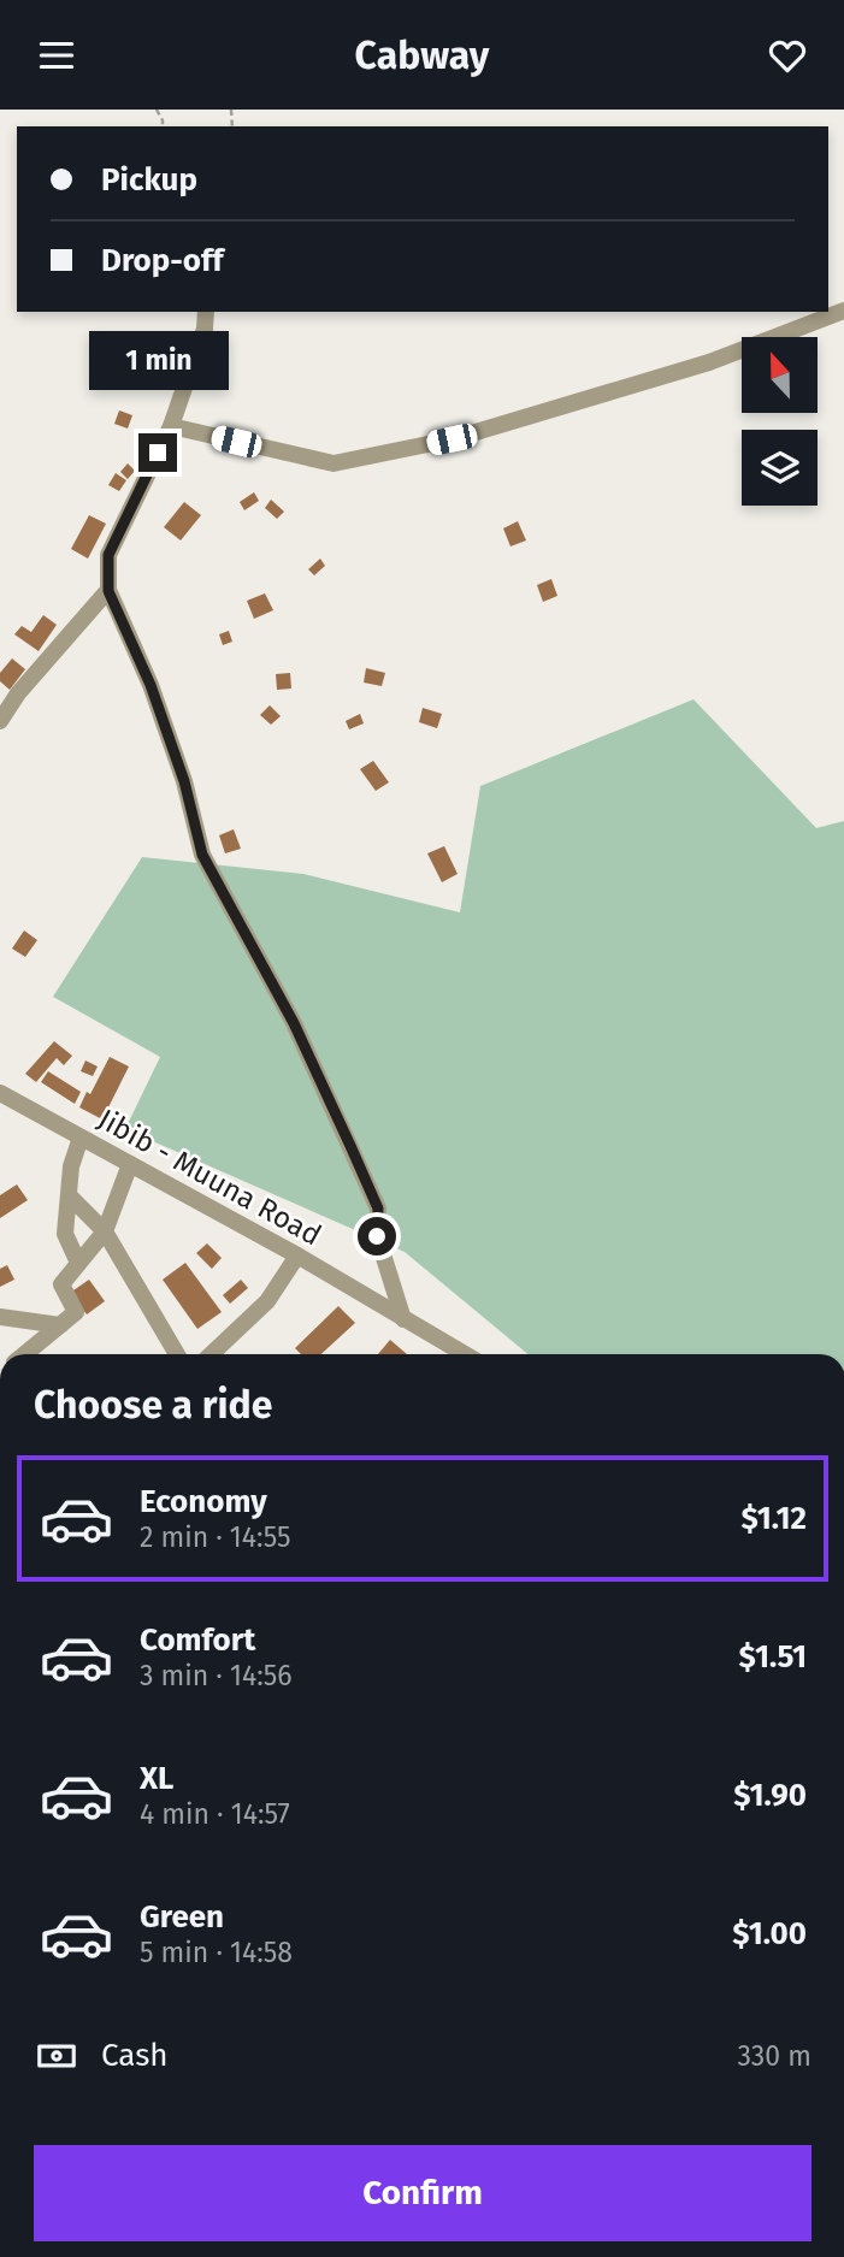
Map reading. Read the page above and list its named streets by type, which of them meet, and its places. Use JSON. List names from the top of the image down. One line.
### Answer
{"streets":{"street":["Jibib - Muuna Road"]},"north":"top","page":{"header":"Cabway","banner":["Pickup","Drop-off"],"bubble":"1 min","heading":"Choose a ride","list":[{"name":"Economy","note":"2 min · 14:55","value":"$1.12"},{"name":"Comfort","note":"3 min · 14:56","value":"$1.51"},{"name":"XL","note":"4 min · 14:57","value":"$1.90"},{"name":"Green","note":"5 min · 14:58","value":"$1.00"}],"pay":["Cash","330 m"],"buttons":"Confirm"}}
